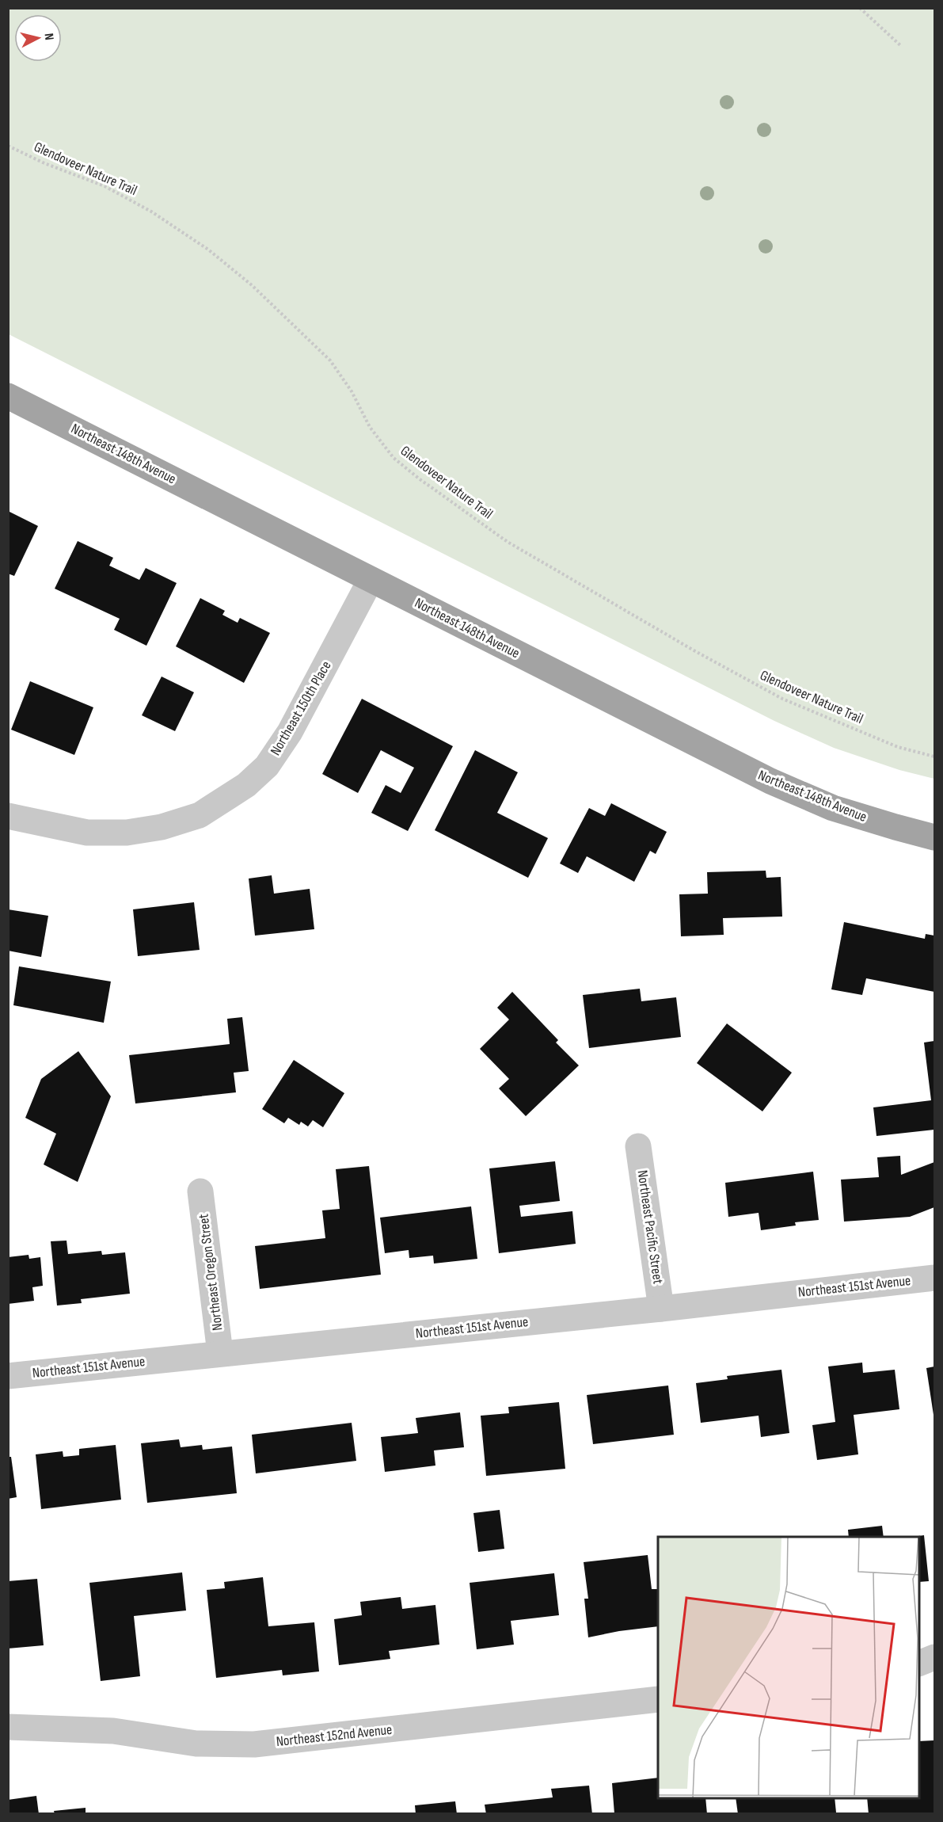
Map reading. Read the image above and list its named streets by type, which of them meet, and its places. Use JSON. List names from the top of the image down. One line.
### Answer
{"streets":{"main road":["Northeast 148th Avenue"],"street":["Northeast 150th Place","Northeast Pacific Street","Northeast Oregon Street","Northeast 151st Avenue","Northeast 152nd Avenue"],"path":["Glendoveer Nature Trail"]},"crossings":[["Northeast 148th Avenue","Northeast 150th Place"],["Northeast Pacific Street","Northeast 151st Avenue"],["Northeast Oregon Street","Northeast 151st Avenue"]],"north":"right"}
